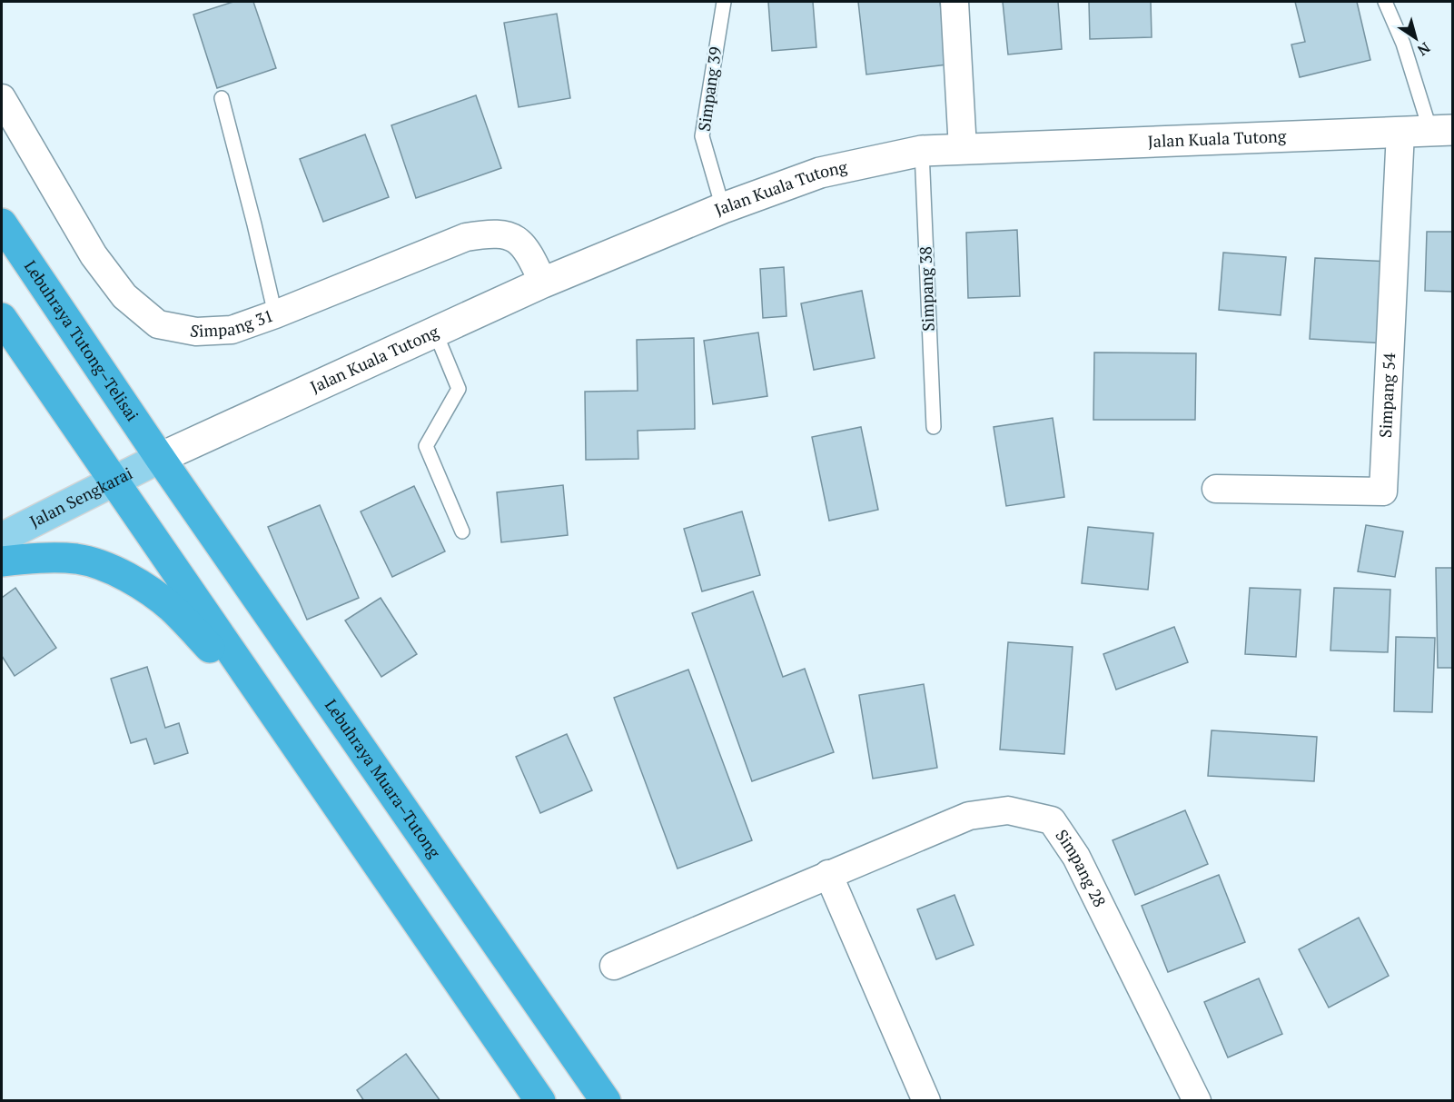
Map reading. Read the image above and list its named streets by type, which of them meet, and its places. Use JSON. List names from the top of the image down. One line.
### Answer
{"streets":{"highway":["Lebuhraya Tutong–Telisai","Lebuhraya Muara–Tutong"],"main road":["Jalan Sengkarai"],"street":["Jalan Kuala Tutong","Simpang 31","Simpang 54","Simpang 28"],"lane":["Simpang 39","Simpang 38"]},"crossings":[["Simpang 39","Jalan Kuala Tutong"],["Jalan Kuala Tutong","Simpang 38"],["Jalan Kuala Tutong","Simpang 31"],["Jalan Kuala Tutong","Lebuhraya Tutong–Telisai"],["Jalan Kuala Tutong","Simpang 54"],["Jalan Kuala Tutong","Jalan Sengkarai"],["Jalan Kuala Tutong","Lebuhraya Muara–Tutong"],["Lebuhraya Tutong–Telisai","Jalan Sengkarai"],["Lebuhraya Tutong–Telisai","Lebuhraya Muara–Tutong"],["Jalan Sengkarai","Lebuhraya Muara–Tutong"]],"north":"bottom right"}
